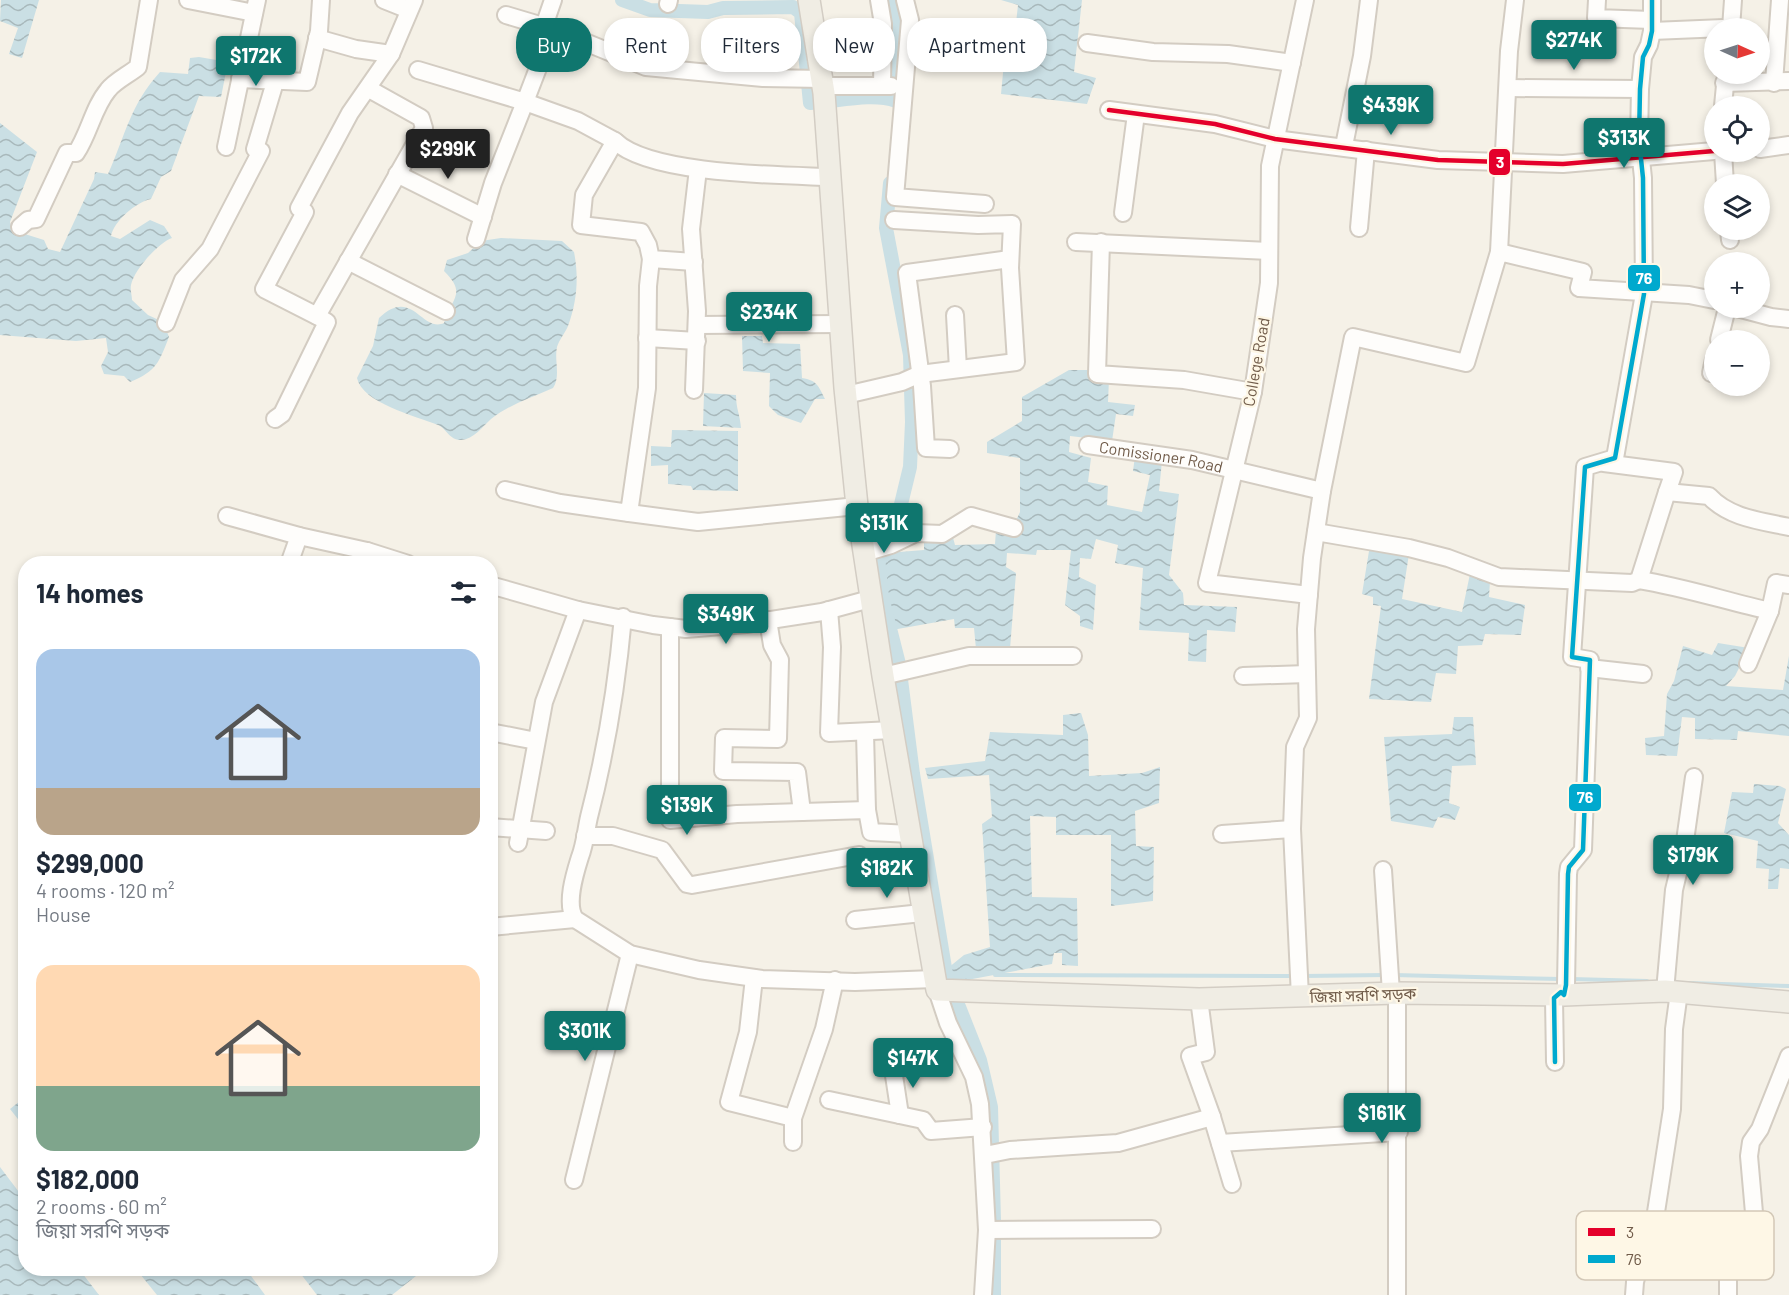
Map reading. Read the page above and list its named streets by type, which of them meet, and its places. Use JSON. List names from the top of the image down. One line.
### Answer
{"streets":{"main road":["জিয়া সরণি সড়ক"],"street":["College Road","Comissioner Road"]},"crossings":[["College Road","Comissioner Road"]],"lines":["transit line 76","transit line 3"],"legend":["3","76"],"north":"right","page":{"map_buttons":["+","−"],"chip":["Buy","Rent","Filters","New","Apartment"],"price":["$274K","$172K","$439K","$313K","$299K","$234K","$131K","$349K","$139K","$179K","$182K","$301K","$147K","$161K"],"heading":"14 homes","list":[{"name":"$299,000","note":"4 rooms · 120 m² · House"},{"name":"$182,000","note":"2 rooms · 60 m² · জিয়া সরণি সড়ক"}]}}
